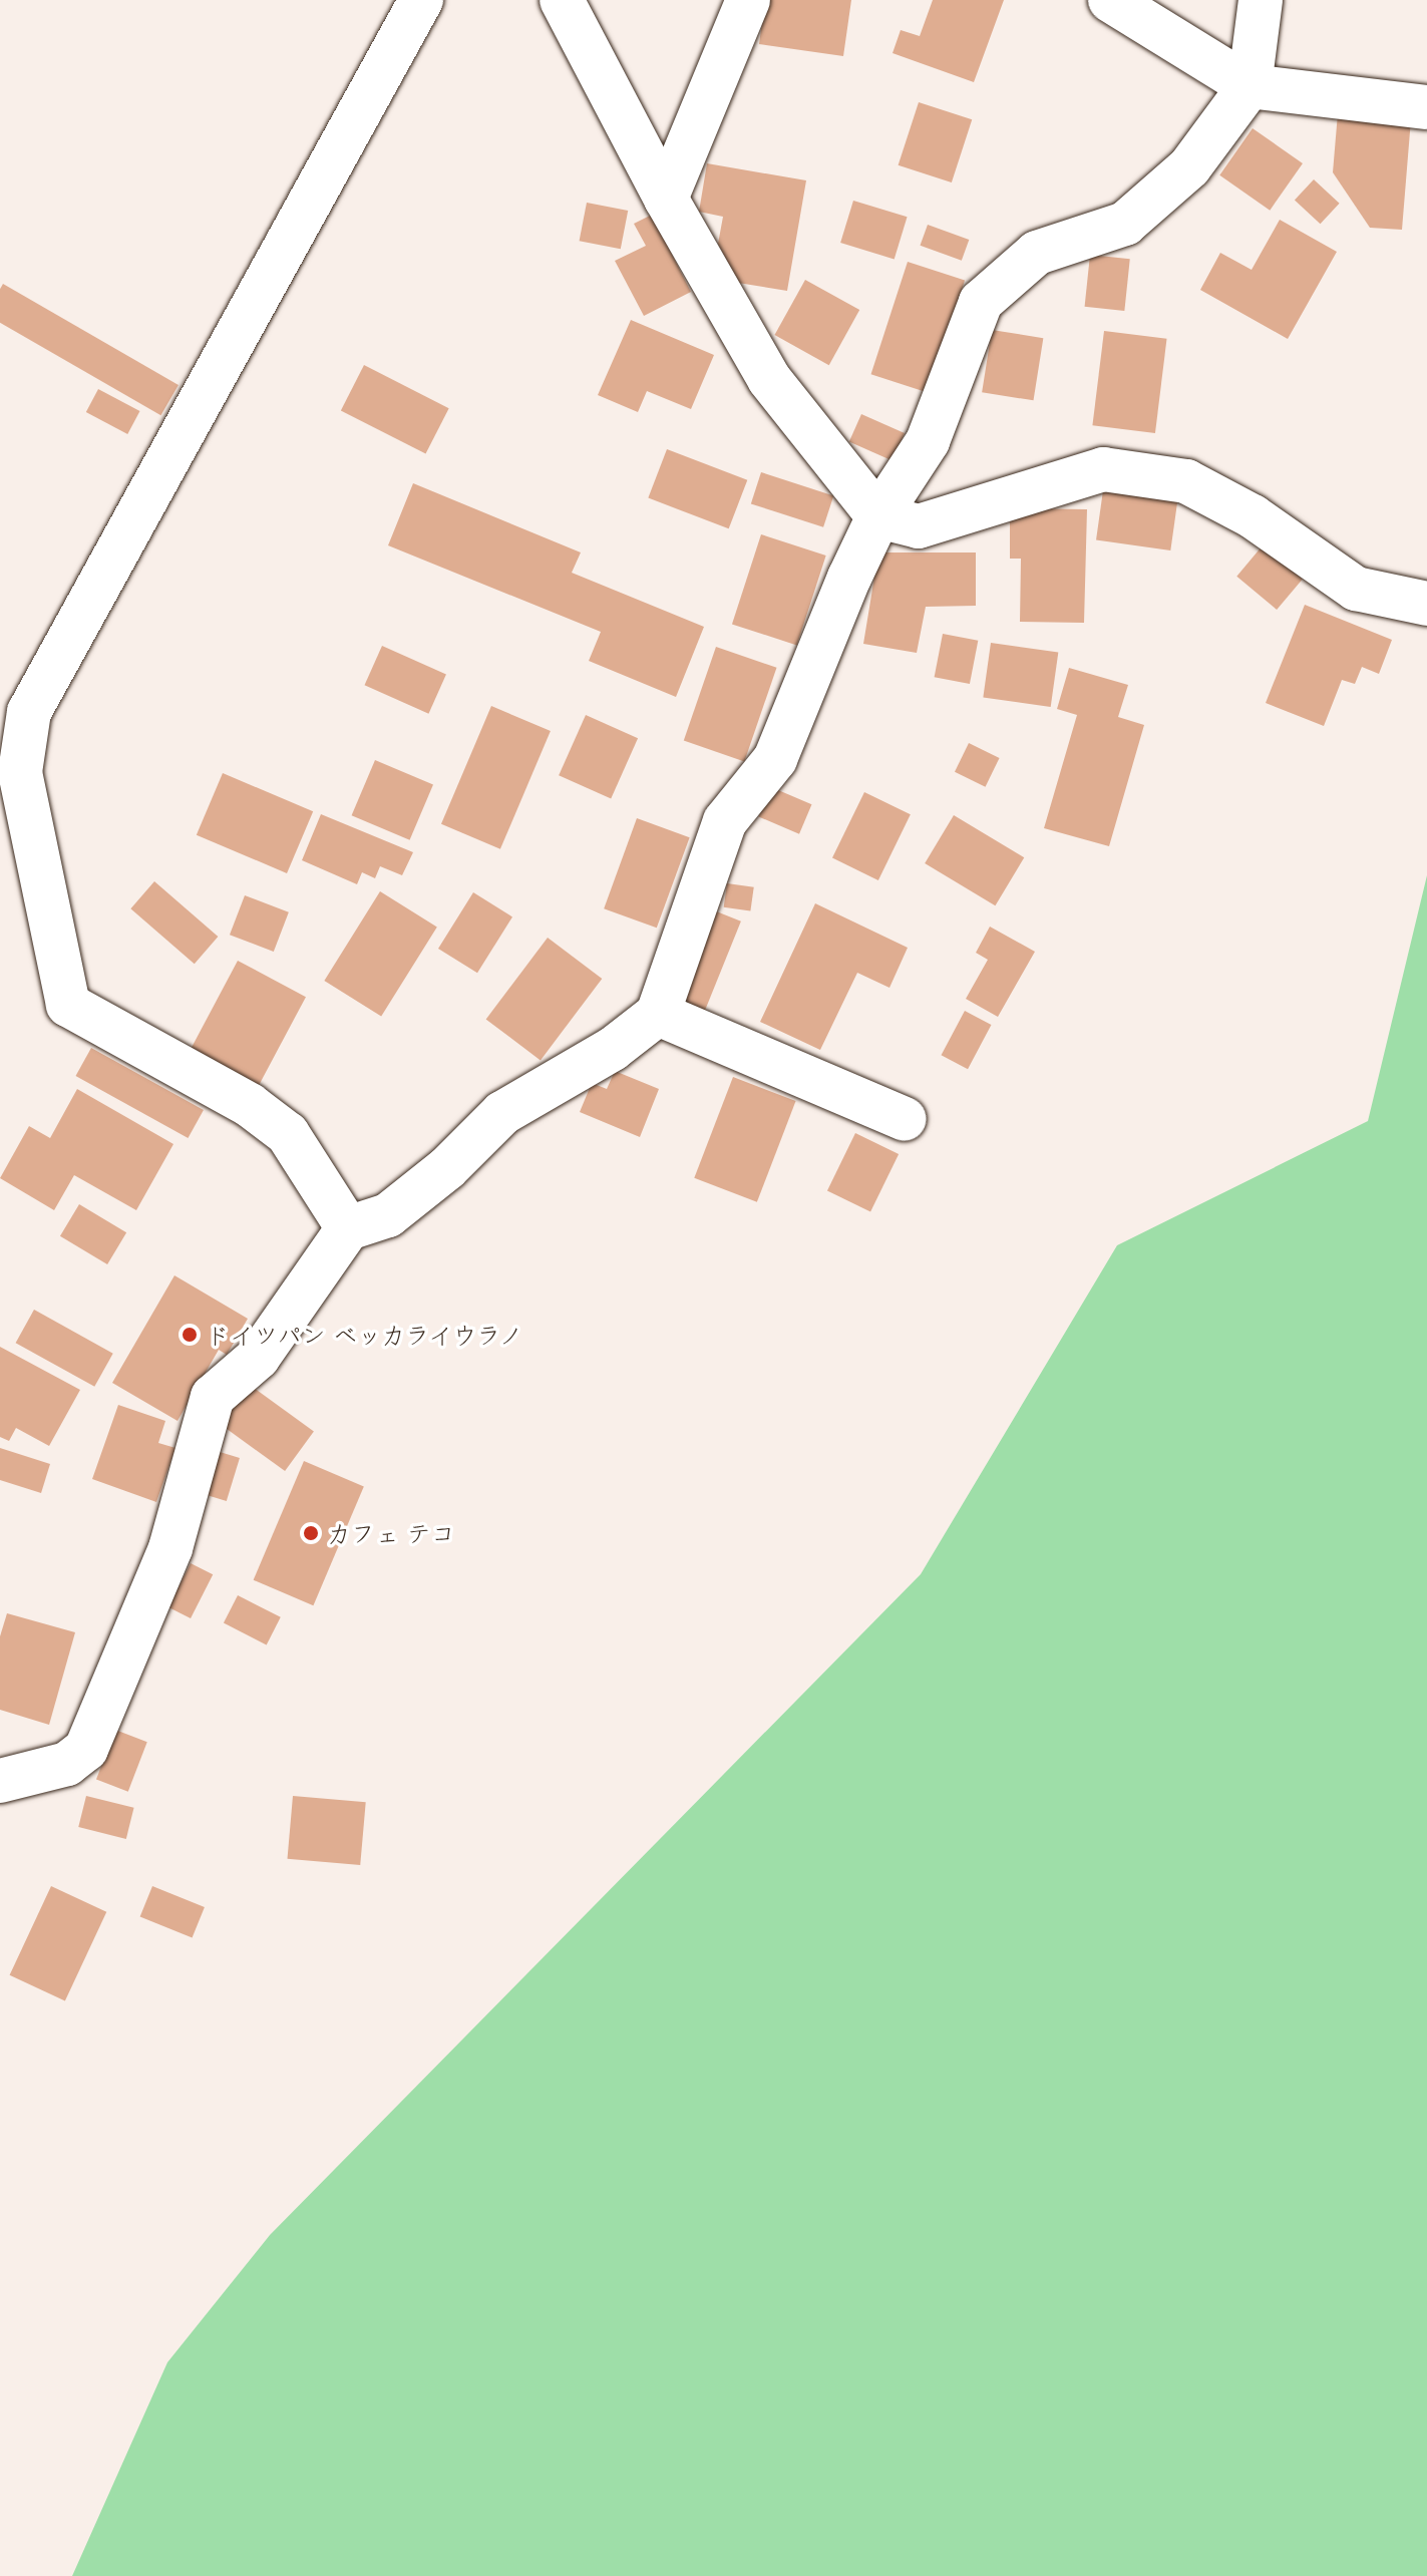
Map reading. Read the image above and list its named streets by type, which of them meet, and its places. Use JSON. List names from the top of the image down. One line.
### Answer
{"places":["ドイツパン ベッカライウラノ","カフェ テコ"]}
